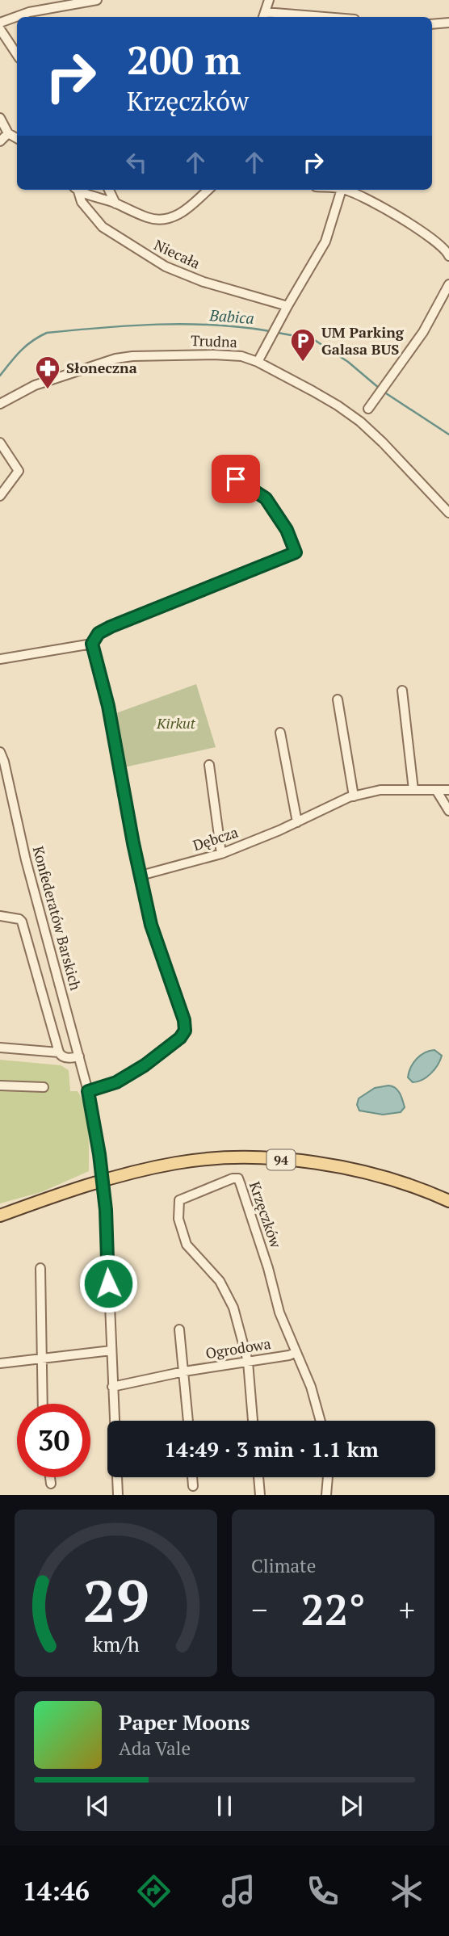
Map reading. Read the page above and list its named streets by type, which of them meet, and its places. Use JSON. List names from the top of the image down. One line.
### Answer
{"streets":{"main road":["94"],"street":["Niecała","Trudna","Dębcza","Konfederatów Barskich","Krzęczków","Ogrodowa"]},"crossings":[["Konfederatów Barskich","Ogrodowa"],["Krzęczków","Ogrodowa"]],"water":["Babica"],"parks":["Kirkut"],"places":{"parking":["UM Parking Galasa BUS"],"pharmacy":["Słoneczna"]},"page":{"turn":["200 m","Krzęczków"],"limit":"30","trip":"14:49 · 3 min · 1.1 km","tile":"Climate","heat":["−","22°","+"],"song":["Paper Moons","Ada Vale"],"tabs":"14:46","gauge":["29","km/h"]}}
